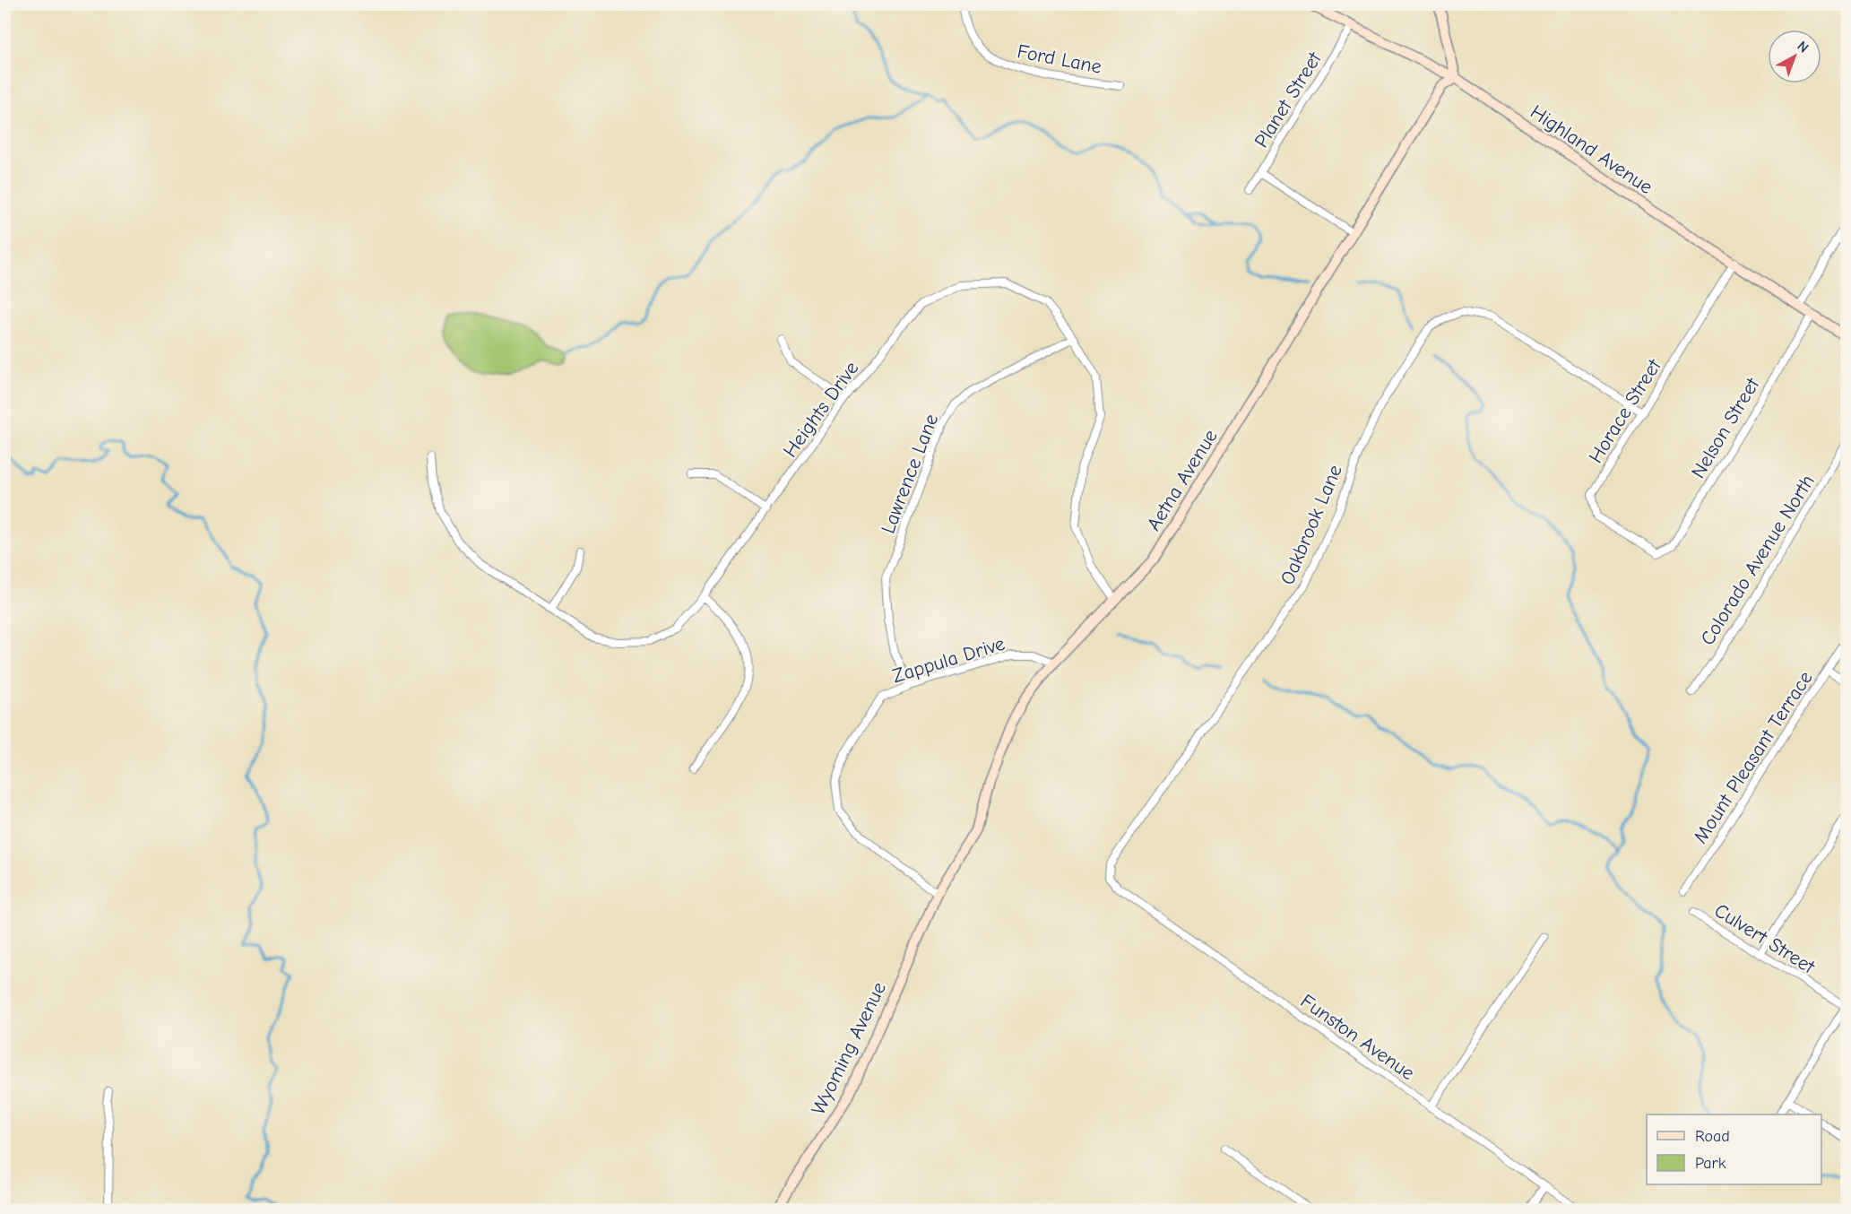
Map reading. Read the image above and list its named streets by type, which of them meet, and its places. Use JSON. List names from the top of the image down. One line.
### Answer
{"streets":{"street":["Ford Lane","Planet Street","Highland Avenue","Heights Drive","Horace Street","Nelson Street","Lawrence Lane","Aetna Avenue","Oakbrook Lane","Colorado Avenue North","Zappula Drive","Mount Pleasant Terrace","Culvert Street","Funston Avenue","Wyoming Avenue"]},"crossings":[["Planet Street","Highland Avenue"],["Highland Avenue","Horace Street"],["Highland Avenue","Nelson Street"],["Highland Avenue","Aetna Avenue"],["Heights Drive","Lawrence Lane"],["Heights Drive","Aetna Avenue"],["Horace Street","Nelson Street"],["Horace Street","Oakbrook Lane"],["Lawrence Lane","Zappula Drive"],["Aetna Avenue","Zappula Drive"],["Aetna Avenue","Wyoming Avenue"],["Oakbrook Lane","Funston Avenue"],["Zappula Drive","Wyoming Avenue"]],"legend":["Road","Park"],"north":"top right"}
